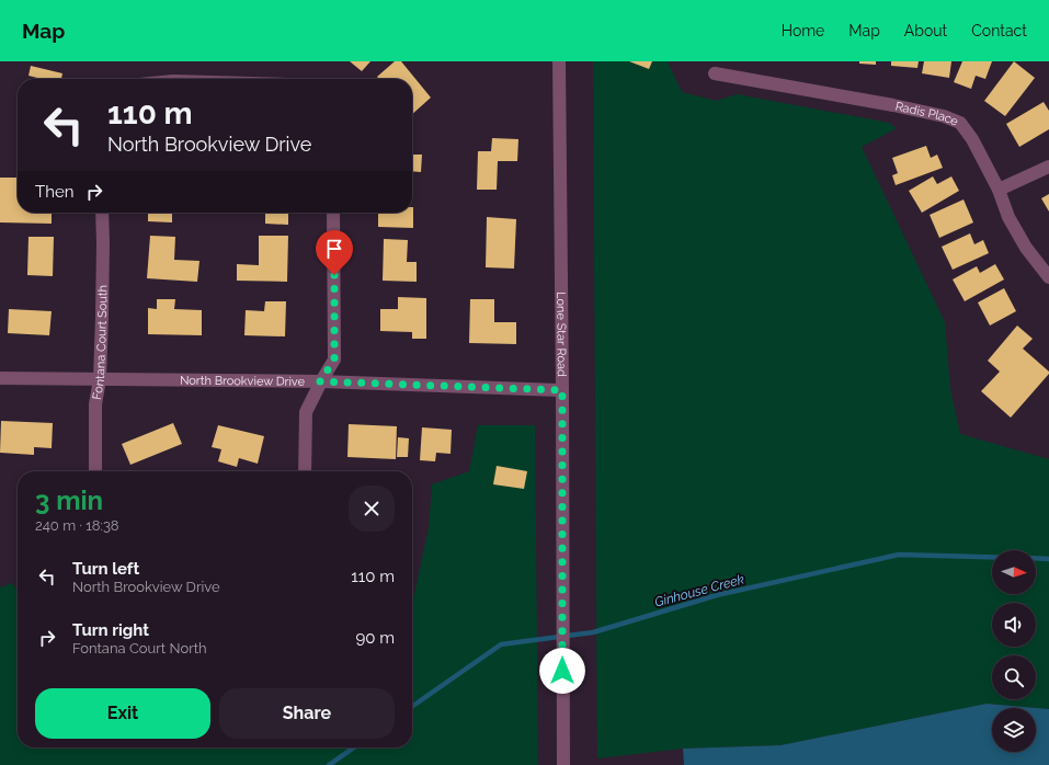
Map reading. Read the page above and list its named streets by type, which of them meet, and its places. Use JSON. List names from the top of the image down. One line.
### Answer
{"streets":{"street":["Radis Place","Lone Star Road","Fontana Court South","North Brookview Drive"]},"crossings":[["Lone Star Road","North Brookview Drive"],["Fontana Court South","North Brookview Drive"]],"water":["Ginhouse Creek"],"north":"right","page":{"header":"Map","nav":["Home","Map","About","Contact"],"turn":["110 m","North Brookview Drive"],"then":"Then","heading":["3 min","240 m · 18:38"],"list":[{"name":"Turn left","note":"North Brookview Drive","value":"110 m"},{"name":"Turn right","note":"Fontana Court North","value":"90 m"}],"buttons":["Exit","Share"]}}
